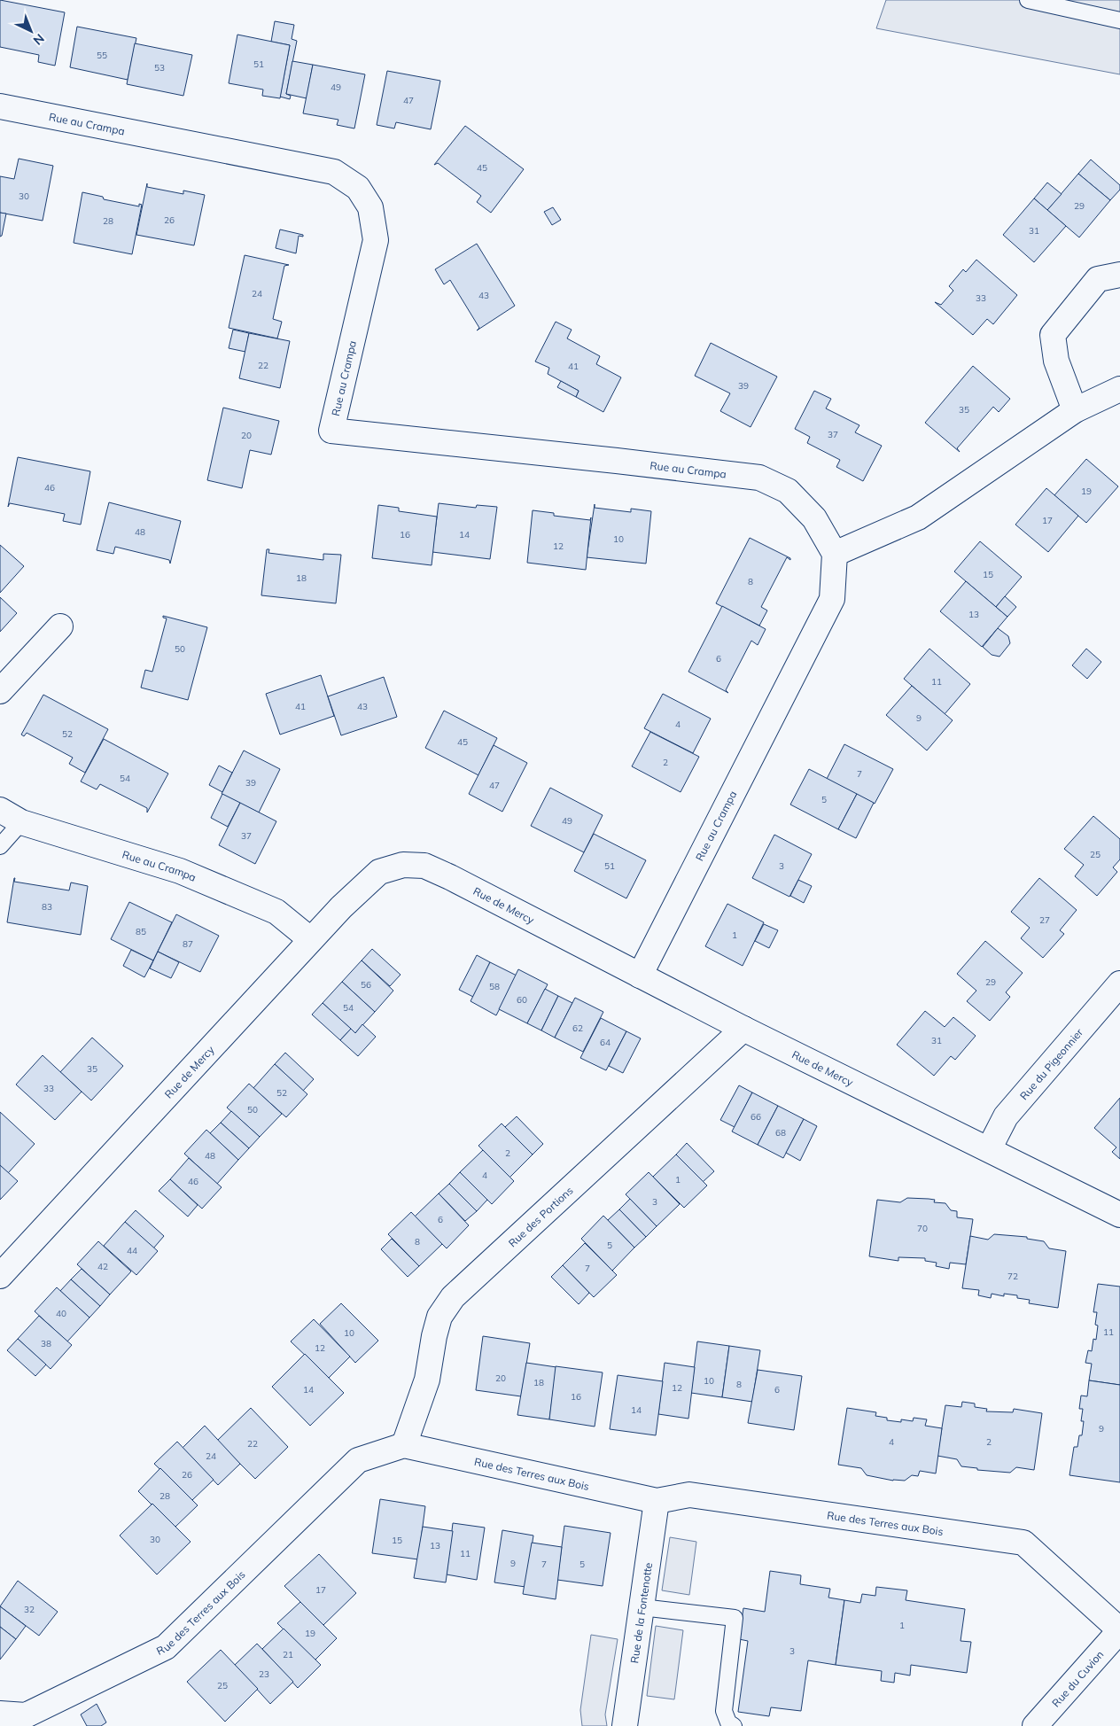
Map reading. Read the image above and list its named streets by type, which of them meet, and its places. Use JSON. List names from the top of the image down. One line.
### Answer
{"streets":{"street":["Rue au Crampa","Rue de Mercy","Rue du Pigeonnier","Rue des Portions","Rue des Terres aux Bois","Rue de la Fontenotte","Rue du Cuvion"]},"crossings":[["Rue au Crampa","Rue de Mercy"],["Rue de Mercy","Rue du Pigeonnier"],["Rue de Mercy","Rue des Portions"],["Rue des Portions","Rue des Terres aux Bois"],["Rue des Terres aux Bois","Rue de la Fontenotte"],["Rue des Terres aux Bois","Rue du Cuvion"]],"house_numbers":["55","51","53","49","47","45","30","29","26","28","31","24","43","33","22","41","39","35","37","20","46","19","17","48","16","14","10","12","15","18","8","13","50","6","11","41","43","9","4","52","45","2","7","54","39","47","5","49","37","25","51","3","83","27","85","1","87","29","56","58","60","54","62","31","64","35","33","52","50","66","68","2","48","4","1","46","3","6","70","8","5","44","42","7","72","40","11","10","38","12","20","10","18","8","12","14","6","16","14","9","4","2","22","24","26","28","30","15","13","11","9","7","5","17","32","1","19","3","21","23","25"],"north":"bottom right"}
